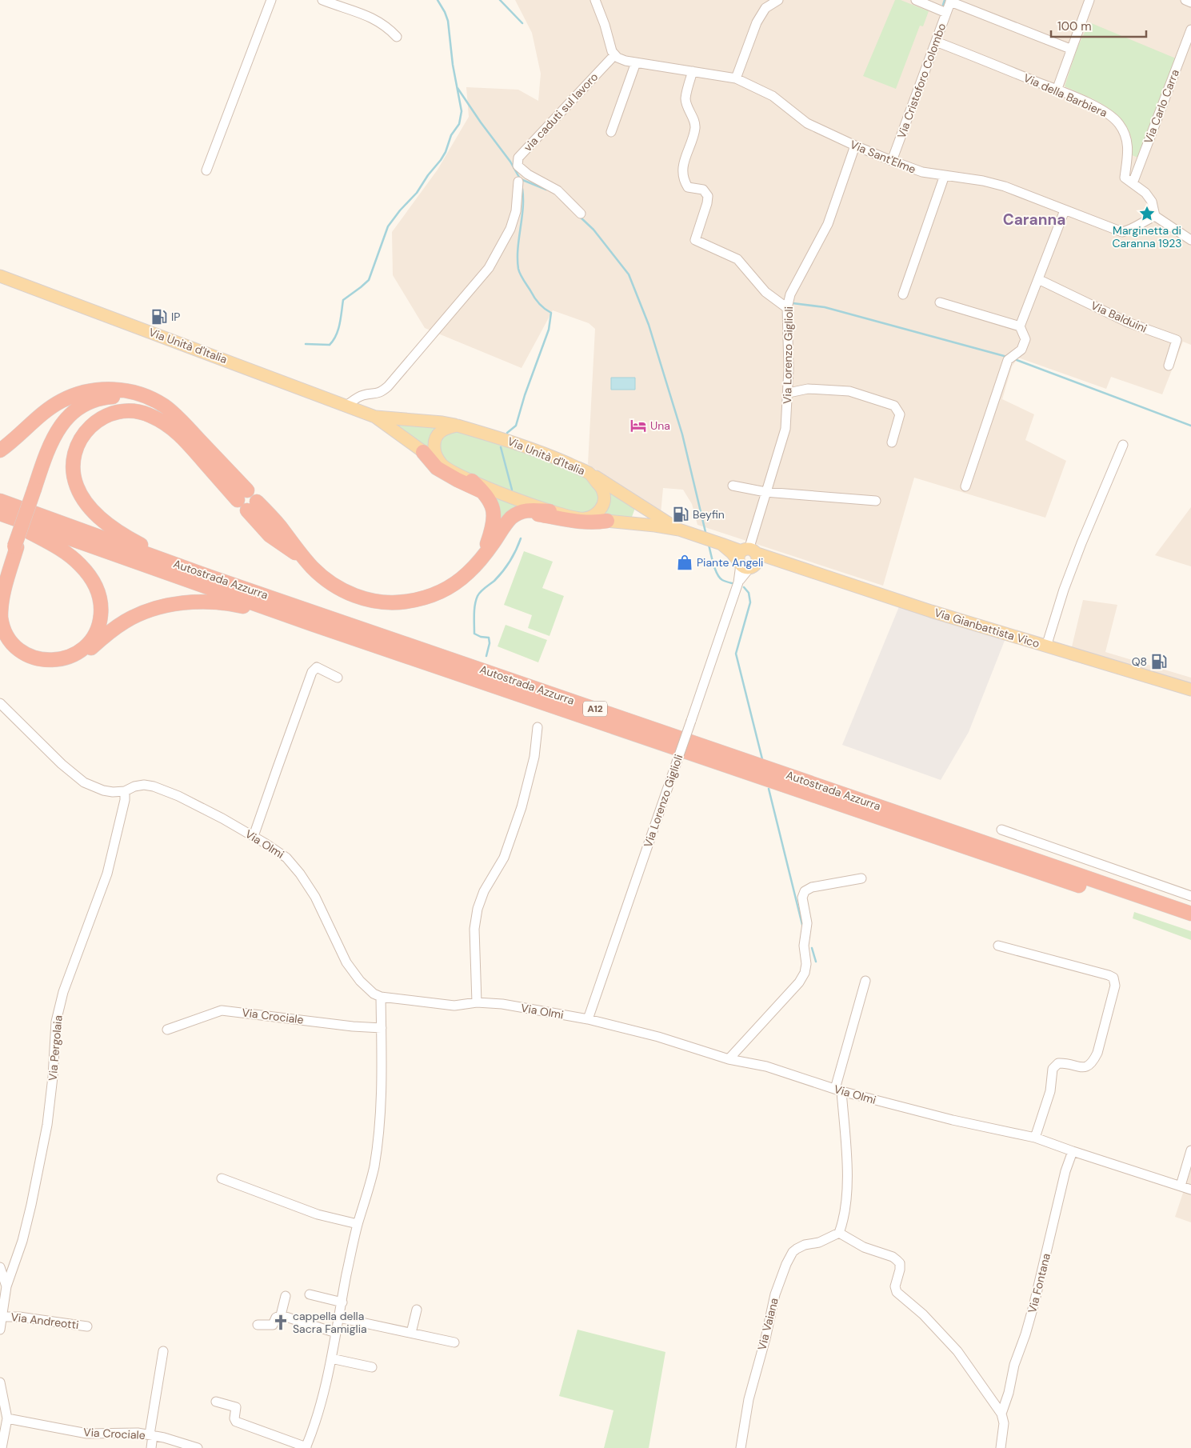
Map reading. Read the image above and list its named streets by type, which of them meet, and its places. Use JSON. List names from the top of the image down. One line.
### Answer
{"streets":{"highway":["Autostrada Azzurra","A12"],"main road":["Via Unità d'Italia","Via Gianbattista Vico"],"street":["Via Cristoforo Colombo","Via della Barbiera","Via Carlo Carra","via caduti sul lavoro","Via Sant'Elme","Via Balduini","Via Lorenzo Giglioli","Via Olmi","Via Crociale","Via Pergolaia","Via Fontana","Via Andreotti","Via Vaiana"]},"crossings":[["Via Cristoforo Colombo","Via della Barbiera"],["Via Cristoforo Colombo","Via Sant'Elme"],["Via della Barbiera","Via Carlo Carra"],["Via della Barbiera","Via Sant'Elme"],["via caduti sul lavoro","Via Sant'Elme"],["Via Sant'Elme","Via Lorenzo Giglioli"],["Via Lorenzo Giglioli","Via Gianbattista Vico"],["Via Lorenzo Giglioli","Via Olmi"],["Via Olmi","Via Pergolaia"],["Via Olmi","Via Fontana"],["Via Pergolaia","Via Andreotti"]],"districts":["Caranna"],"places":{"place":["Marginetta di Caranna 1923"],"fuel station":["IP","Beyfin","Q8"],"hotel":["Una"],"shop":["Piante Angeli"],"church":["cappella della Sacra Famiglia"]},"scale_bar":"100 m"}
